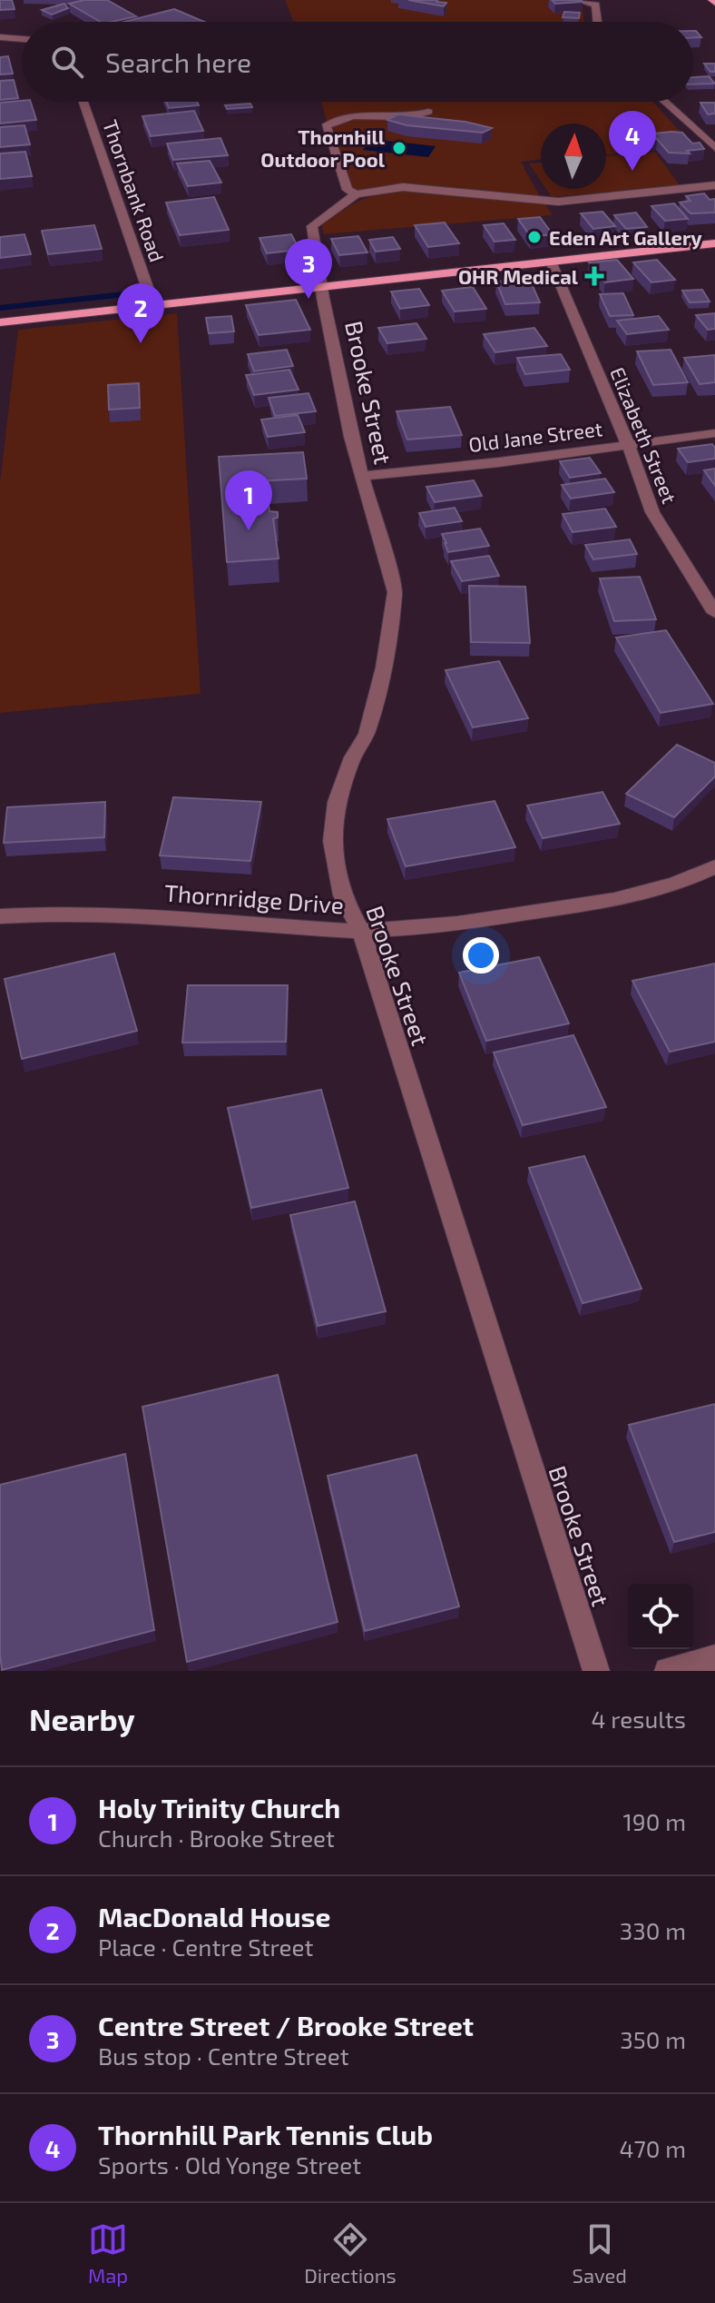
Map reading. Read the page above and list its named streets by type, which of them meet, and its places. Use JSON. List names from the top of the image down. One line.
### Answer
{"streets":{"street":["Thornbank Road","Brooke Street","Elizabeth Street","Old Jane Street","Thornridge Drive"]},"crossings":[["Brooke Street","Old Jane Street"],["Brooke Street","Thornridge Drive"],["Elizabeth Street","Old Jane Street"]],"places":{"other":["Thornhill Outdoor Pool","Eden Art Gallery"],"health":["OHR Medical"]},"north":"top","page":{"search":"Search here","pins":["4","3","2","1"],"heading":["Nearby","4 results"],"list":[{"mark":"1","name":"Holy Trinity Church","note":"Church · Brooke Street","value":"190 m"},{"mark":"2","name":"MacDonald House","note":"Place · Centre Street","value":"330 m"},{"mark":"3","name":"Centre Street / Brooke Street","note":"Bus stop · Centre Street","value":"350 m"},{"mark":"4","name":"Thornhill Park Tennis Club","note":"Sports · Old Yonge Street","value":"470 m"}],"nav":["Map","Directions","Saved"]}}
